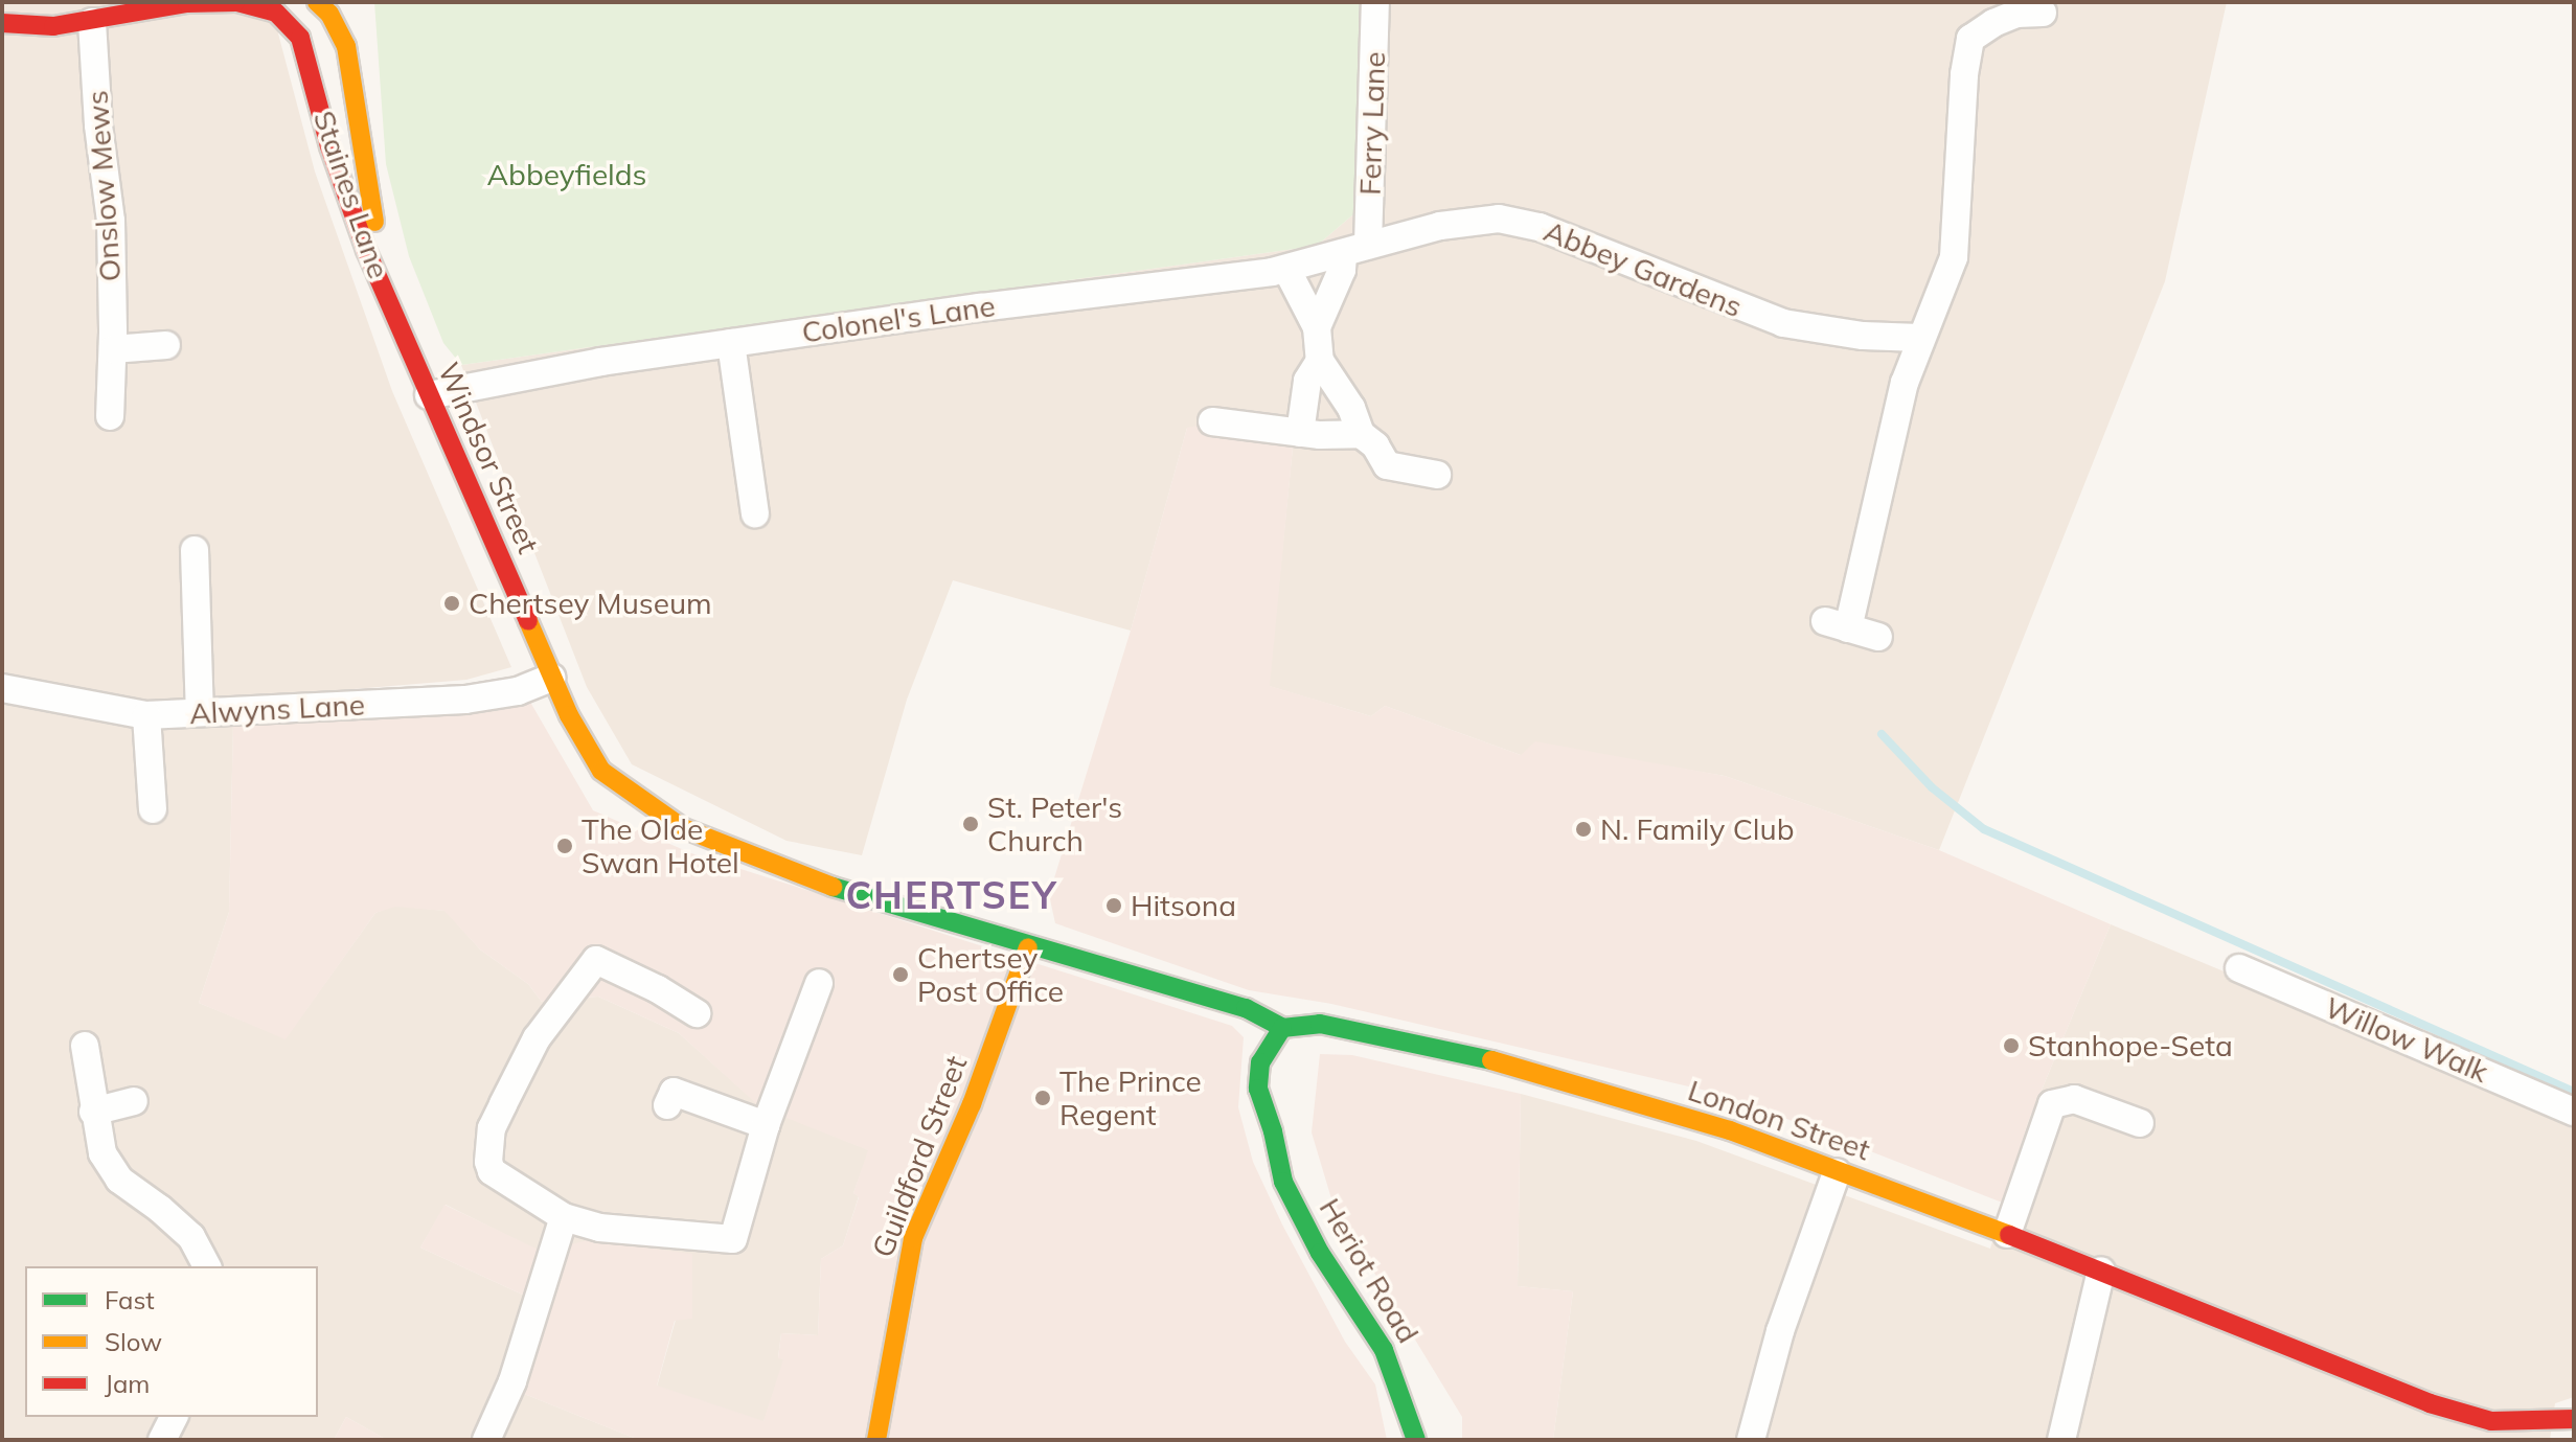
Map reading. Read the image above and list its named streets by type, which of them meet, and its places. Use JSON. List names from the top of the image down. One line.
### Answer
{"streets":{"main road":["Staines Lane","Windsor Street","London Street","Guildford Street","Heriot Road"],"street":["Ferry Lane","Onslow Mews","Abbey Gardens","Colonel's Lane","Alwyns Lane","Willow Walk"]},"crossings":[["Ferry Lane","Abbey Gardens"],["Ferry Lane","Colonel's Lane"],["Staines Lane","Windsor Street"],["Abbey Gardens","Colonel's Lane"],["Colonel's Lane","Windsor Street"],["Windsor Street","Alwyns Lane"],["Windsor Street","Guildford Street"],["London Street","Heriot Road"]],"districts":["CHERTSEY"],"parks":["Abbeyfields"],"places":["Chertsey Museum","St. Peter's Church","N. Family Club","The Olde Swan Hotel","Hitsona","Chertsey Post Office","Stanhope-Seta","The Prince Regent"],"legend":["Fast","Slow","Jam"]}
